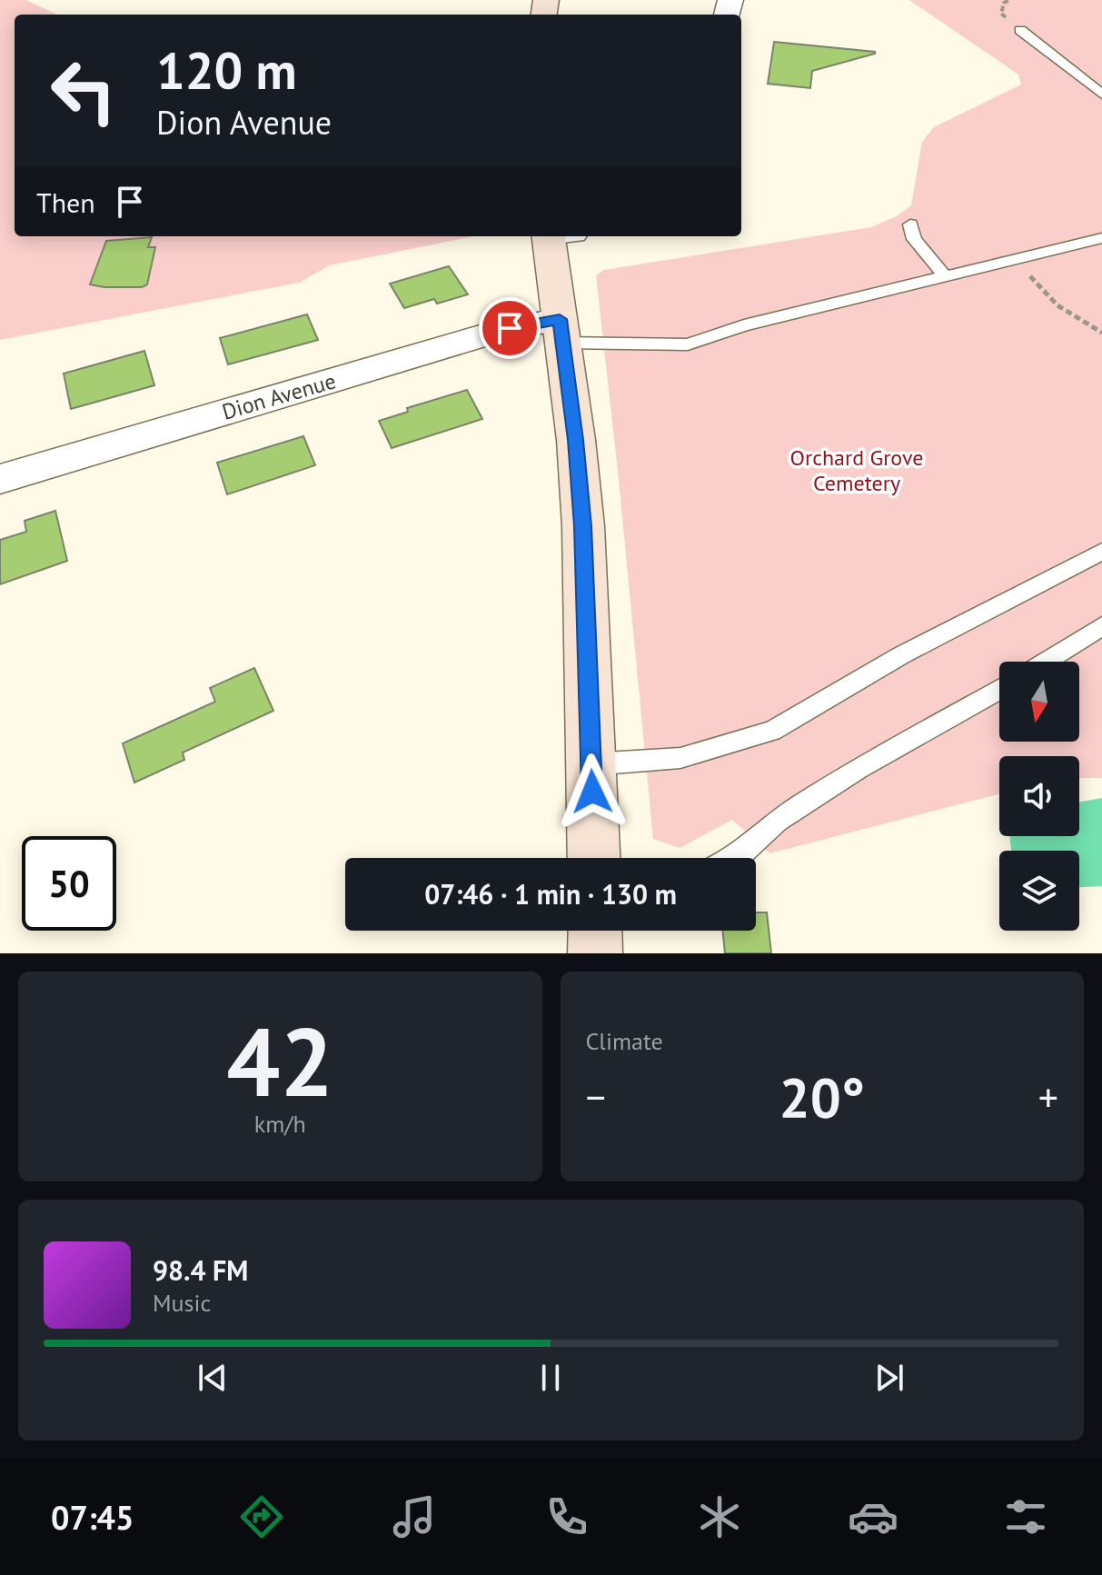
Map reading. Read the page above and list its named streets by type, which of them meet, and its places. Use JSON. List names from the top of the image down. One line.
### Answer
{"streets":{"street":["Dion Avenue"]},"parks":["Orchard Grove Cemetery"],"north":"bottom","page":{"turn":["120 m","Dion Avenue"],"then":"Then","limit":"50","trip":"07:46 · 1 min · 130 m","tile":[["42","km/h"],"Climate"],"heat":["−","20°","+"],"song":["98.4 FM","Music"],"tabs":"07:45"}}
